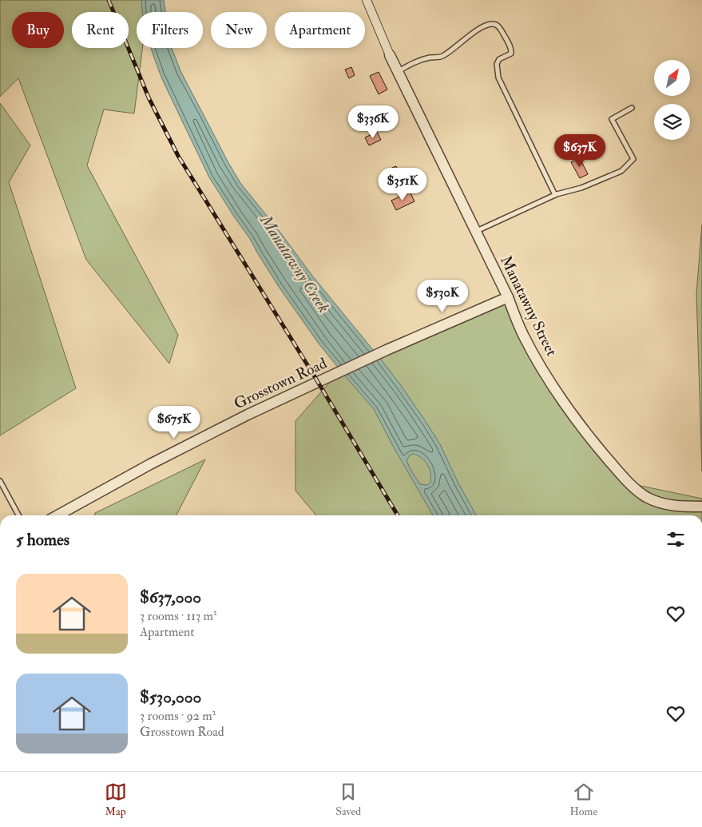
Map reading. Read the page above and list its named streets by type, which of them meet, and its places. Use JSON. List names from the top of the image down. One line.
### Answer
{"streets":{"street":["Manatawny Street","Grosstown Road"]},"crossings":[["Manatawny Street","Grosstown Road"]],"water":["Manatawny Creek"],"north":"top right","page":{"chip":["Buy","Rent","Filters","New","Apartment"],"price":["$336K","$637K","$351K","$530K","$675K"],"heading":"5 homes","list":[{"name":"$637,000","note":"3 rooms · 113 m² · Apartment"},{"name":"$530,000","note":"3 rooms · 92 m² · Grosstown Road"}],"tabs":["Map","Saved","Home"]}}
